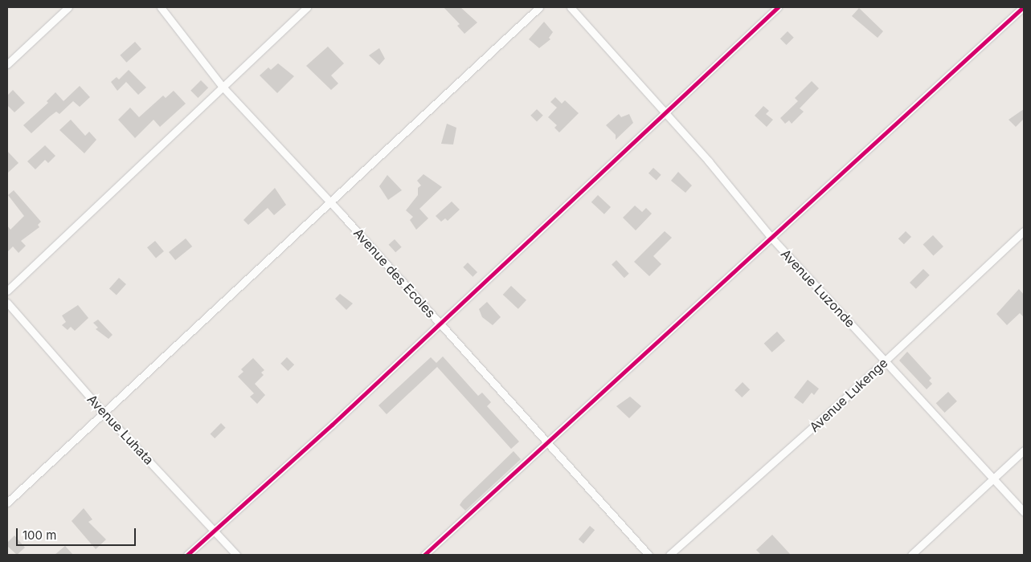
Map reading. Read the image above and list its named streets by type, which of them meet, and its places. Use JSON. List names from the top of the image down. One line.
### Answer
{"streets":{"street":["Avenue des Ecoles","Avenue Luzonde","Avenue Lukenge","Avenue Luhata"]},"crossings":[["Avenue Luzonde","Avenue Lukenge"]],"scale_bar":"100 m"}
